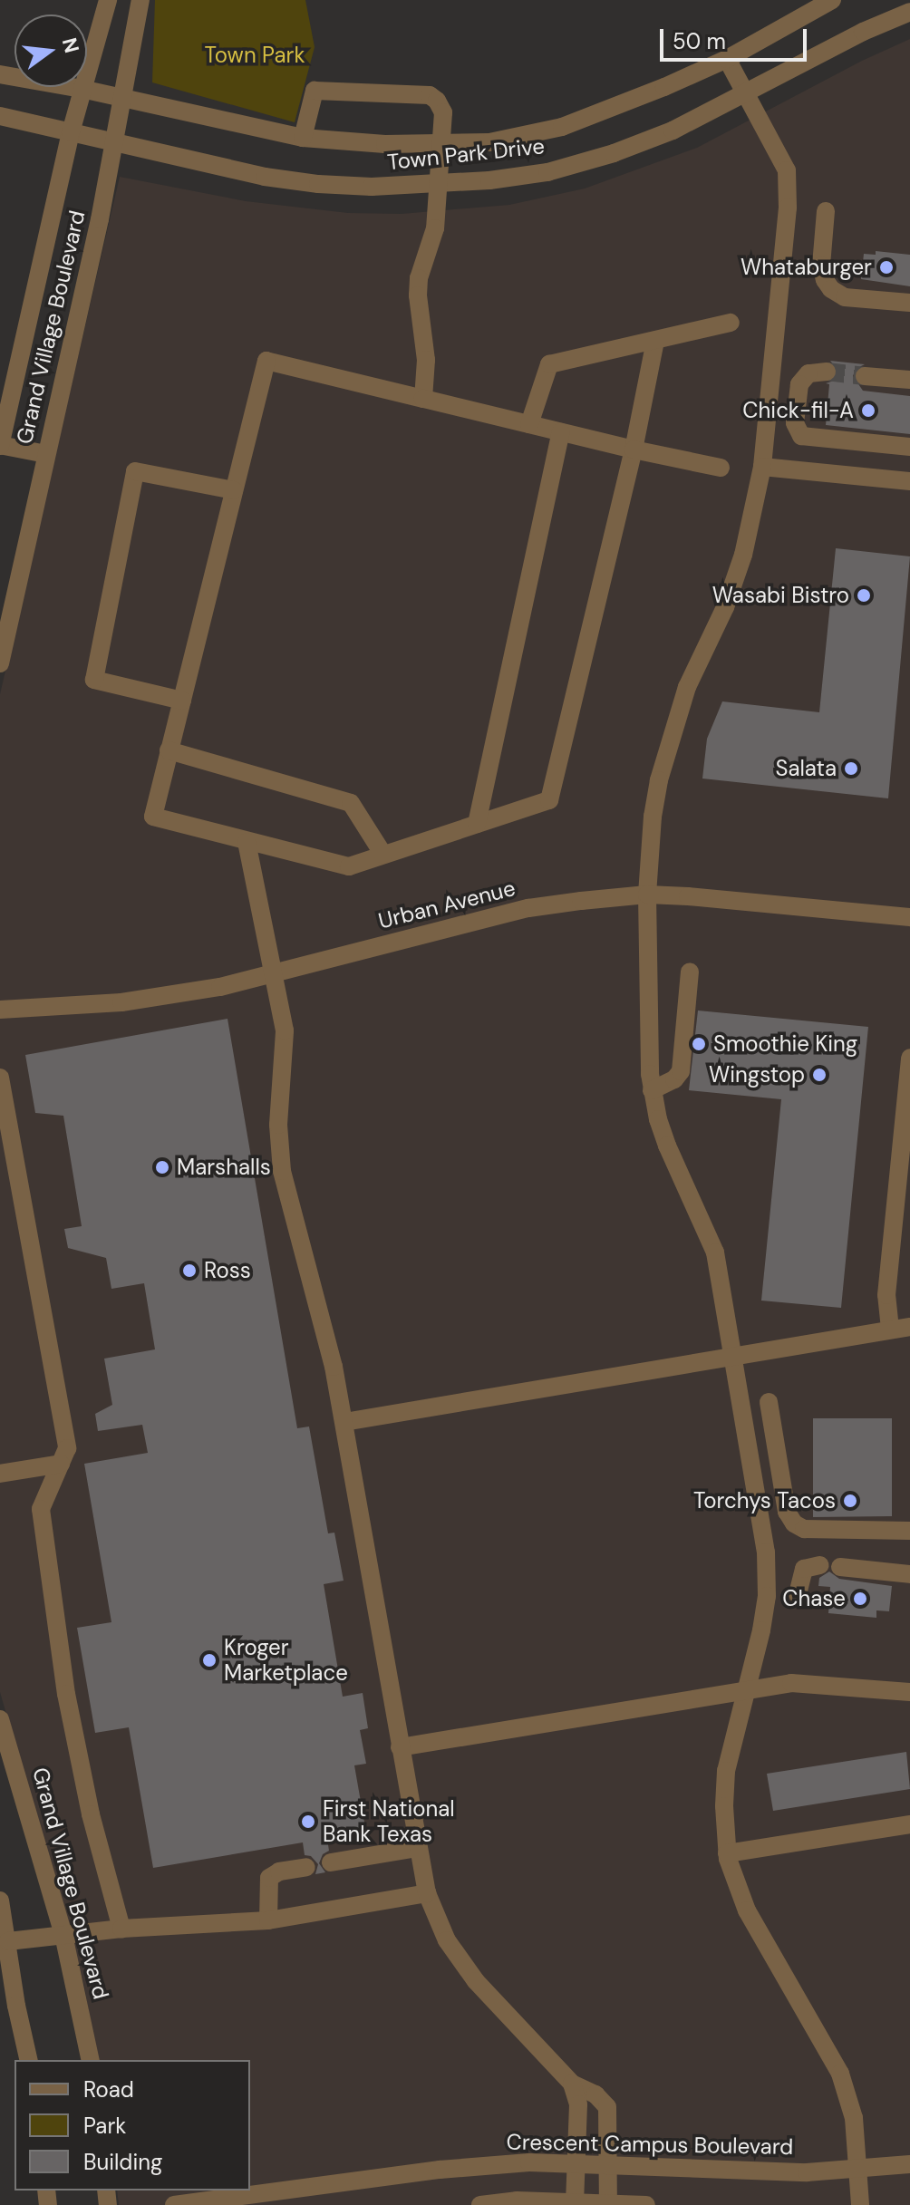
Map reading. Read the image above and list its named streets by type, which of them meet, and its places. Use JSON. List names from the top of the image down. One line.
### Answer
{"streets":{"street":["Town Park Drive","Grand Village Boulevard","Urban Avenue","Crescent Campus Boulevard"]},"crossings":[["Town Park Drive","Grand Village Boulevard"]],"parks":["Town Park"],"places":["Whataburger","Chick-fil-A","Wasabi Bistro","Salata","Smoothie King","Wingstop","Marshalls","Ross","Torchys Tacos","Chase","Kroger Marketplace","First National Bank Texas"],"legend":["Road","Park","Building"],"scale_bar":"50 m","north":"right"}
